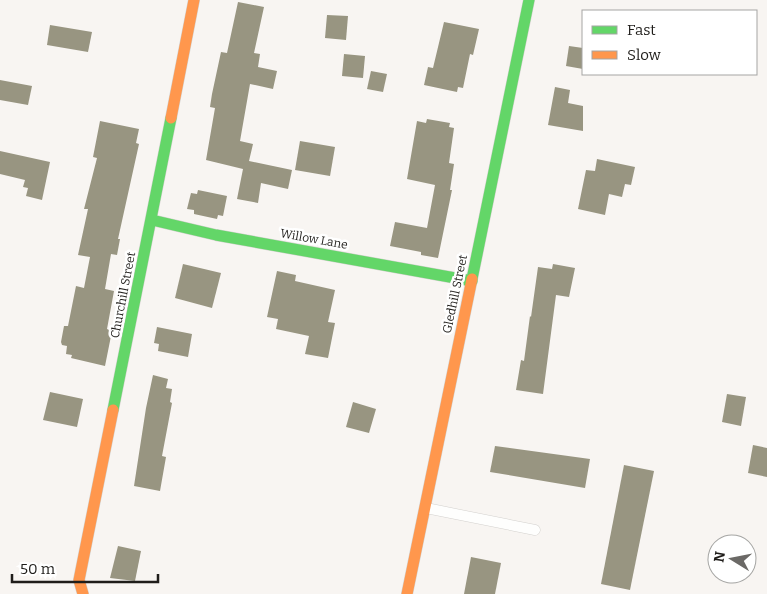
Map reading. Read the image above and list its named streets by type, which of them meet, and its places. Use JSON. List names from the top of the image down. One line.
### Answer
{"streets":{"street":["Willow Lane","Gledhill Street","Churchill Street"]},"crossings":[["Willow Lane","Gledhill Street"],["Willow Lane","Churchill Street"]],"legend":["Fast","Slow"],"scale_bar":"50 m","north":"left"}
